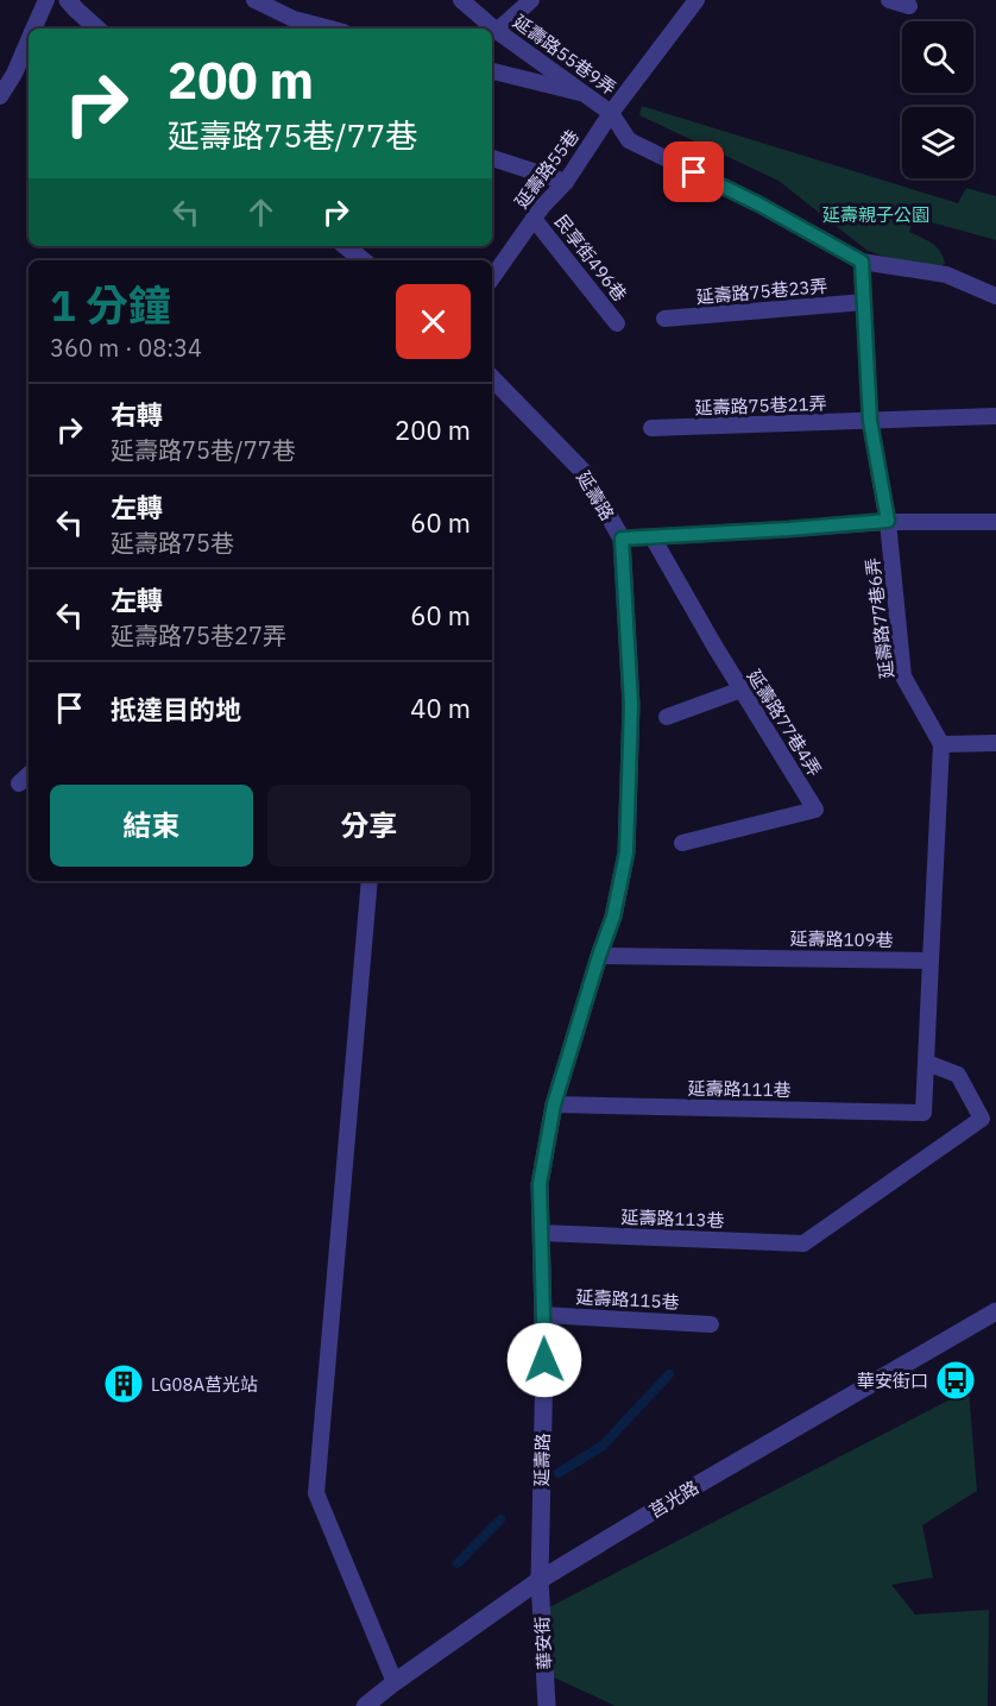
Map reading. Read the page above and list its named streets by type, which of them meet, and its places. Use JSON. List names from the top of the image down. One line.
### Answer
{"streets":{"street":["延壽路","莒光路","華安街"],"lane":["延壽路55巷9弄","延壽路55巷","民享街496巷","延壽路75巷23弄","延壽路75巷21弄","延壽路77巷6弄","延壽路77巷4弄","延壽路109巷","延壽路111巷","延壽路113巷","延壽路115巷"]},"crossings":[["延壽路55巷9弄","延壽路55巷"],["延壽路55巷9弄","延壽路77巷6弄"],["延壽路55巷","民享街496巷"],["延壽路75巷23弄","延壽路77巷6弄"],["延壽路75巷21弄","延壽路77巷6弄"],["延壽路","延壽路109巷"],["延壽路","延壽路111巷"],["延壽路","延壽路113巷"],["延壽路","延壽路115巷"],["延壽路","莒光路"],["延壽路","華安街"],["延壽路111巷","延壽路113巷"],["莒光路","華安街"]],"parks":["延壽親子公園"],"places":{"bus stop":["華安街口"],"building":["LG08A莒光站"]},"page":{"turn":["200 m","延壽路75巷/77巷"],"heading":["1 分鐘","360 m · 08:34"],"list":[{"name":"右轉","note":"延壽路75巷/77巷","value":"200 m"},{"name":"左轉","note":"延壽路75巷","value":"60 m"},{"name":"左轉","note":"延壽路75巷27弄","value":"60 m"},{"name":"抵達目的地","value":"40 m"}],"buttons":["結束","分享"]}}
